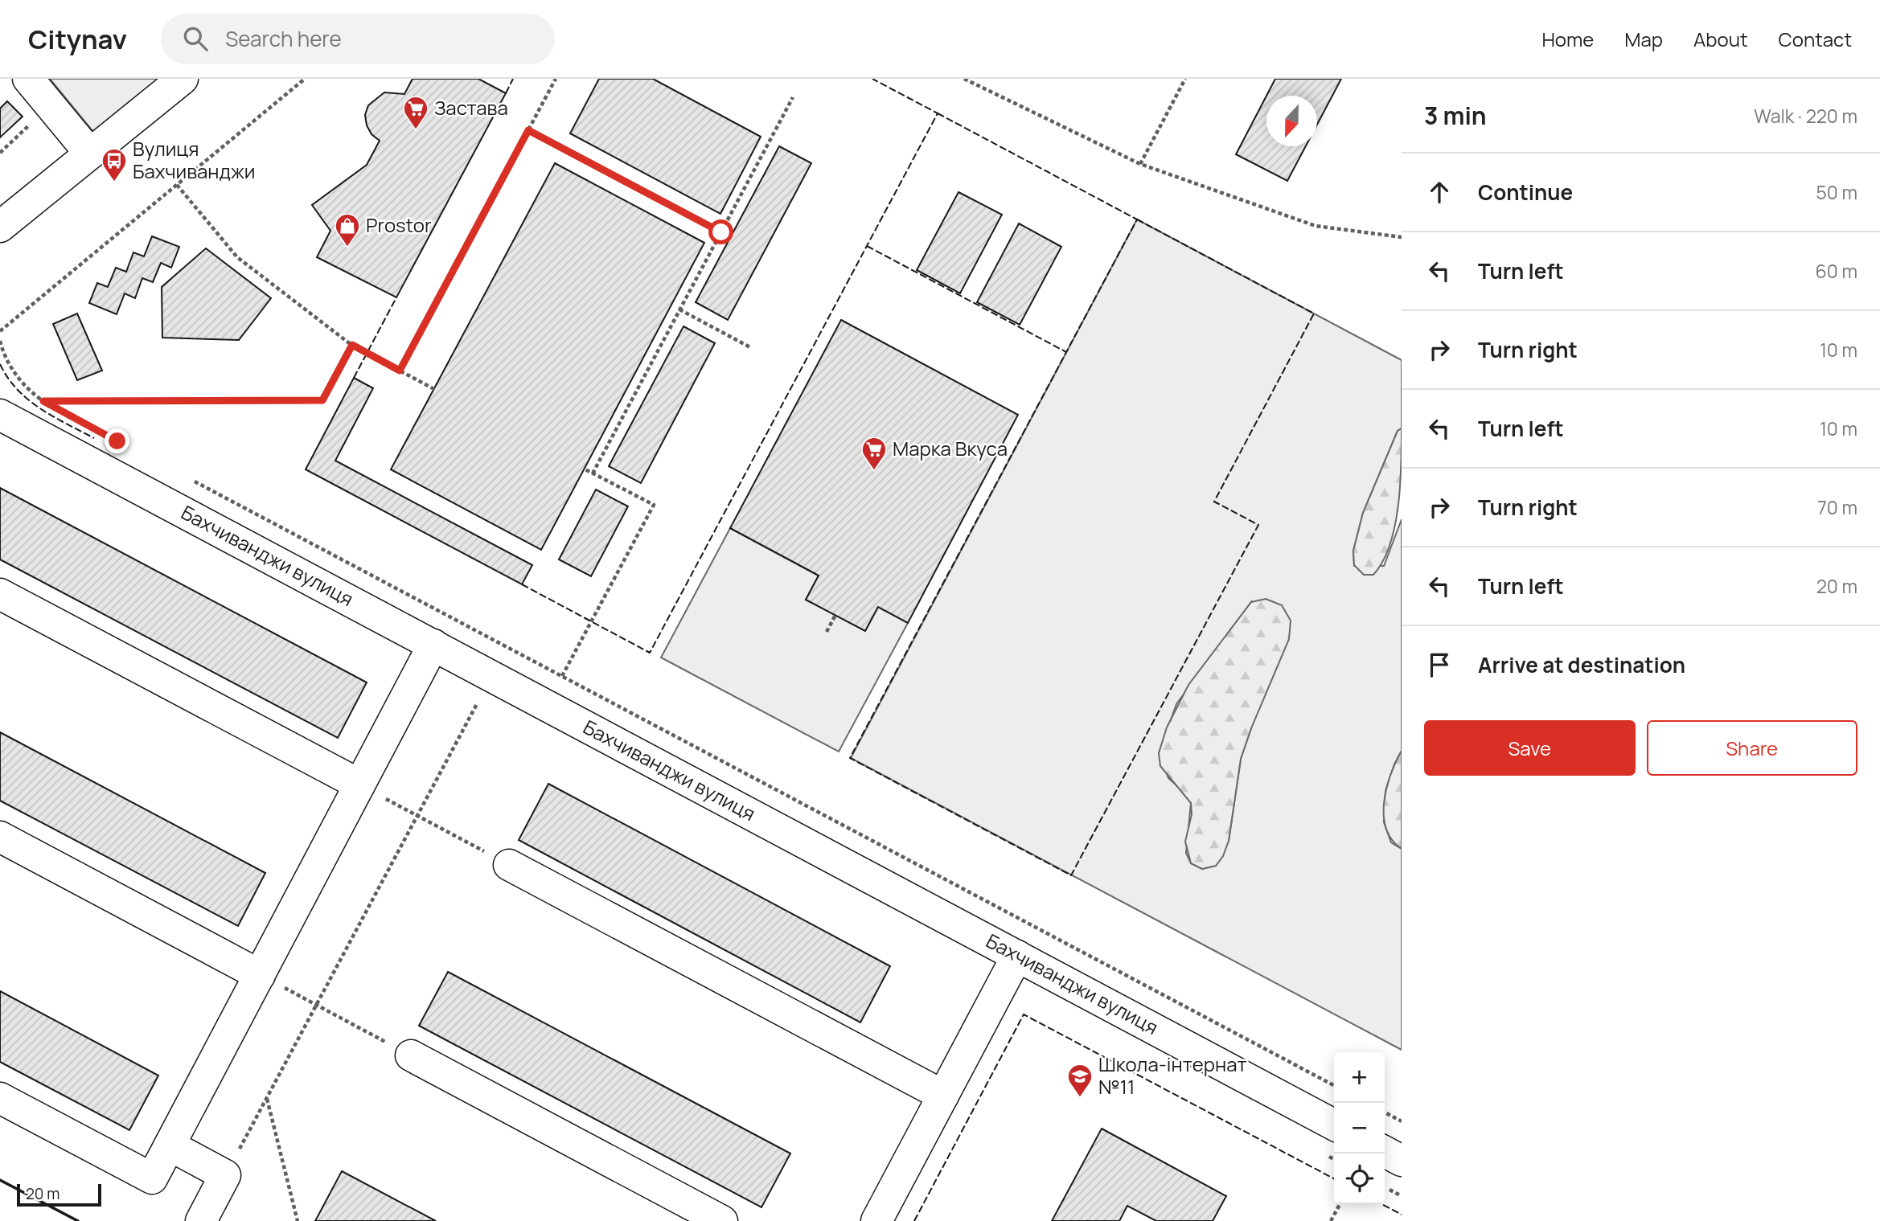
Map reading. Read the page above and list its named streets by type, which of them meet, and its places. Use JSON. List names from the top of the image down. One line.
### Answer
{"streets":{"street":["Бахчиванджи вулиця"]},"places":{"supermarket":["Застава","Марка Вкуса"],"bus stop":["Вулиця Бахчиванджи"],"shop":["Prostor"],"school or university":["Школа-інтернат №11"]},"scale_bar":"20 m","north":"bottom","page":{"header":"Citynav","search":"Search here","nav":["Home","Map","About","Contact"],"heading":["3 min","Walk · 220 m"],"list":[["Continue","50 m"],["Turn left","60 m"],["Turn right","10 m"],["Turn left","10 m"],["Turn right","70 m"],["Turn left","20 m"],"Arrive at destination"],"buttons":["Save","Share"],"map_buttons":["+","−"],"scale":"20 m"}}
